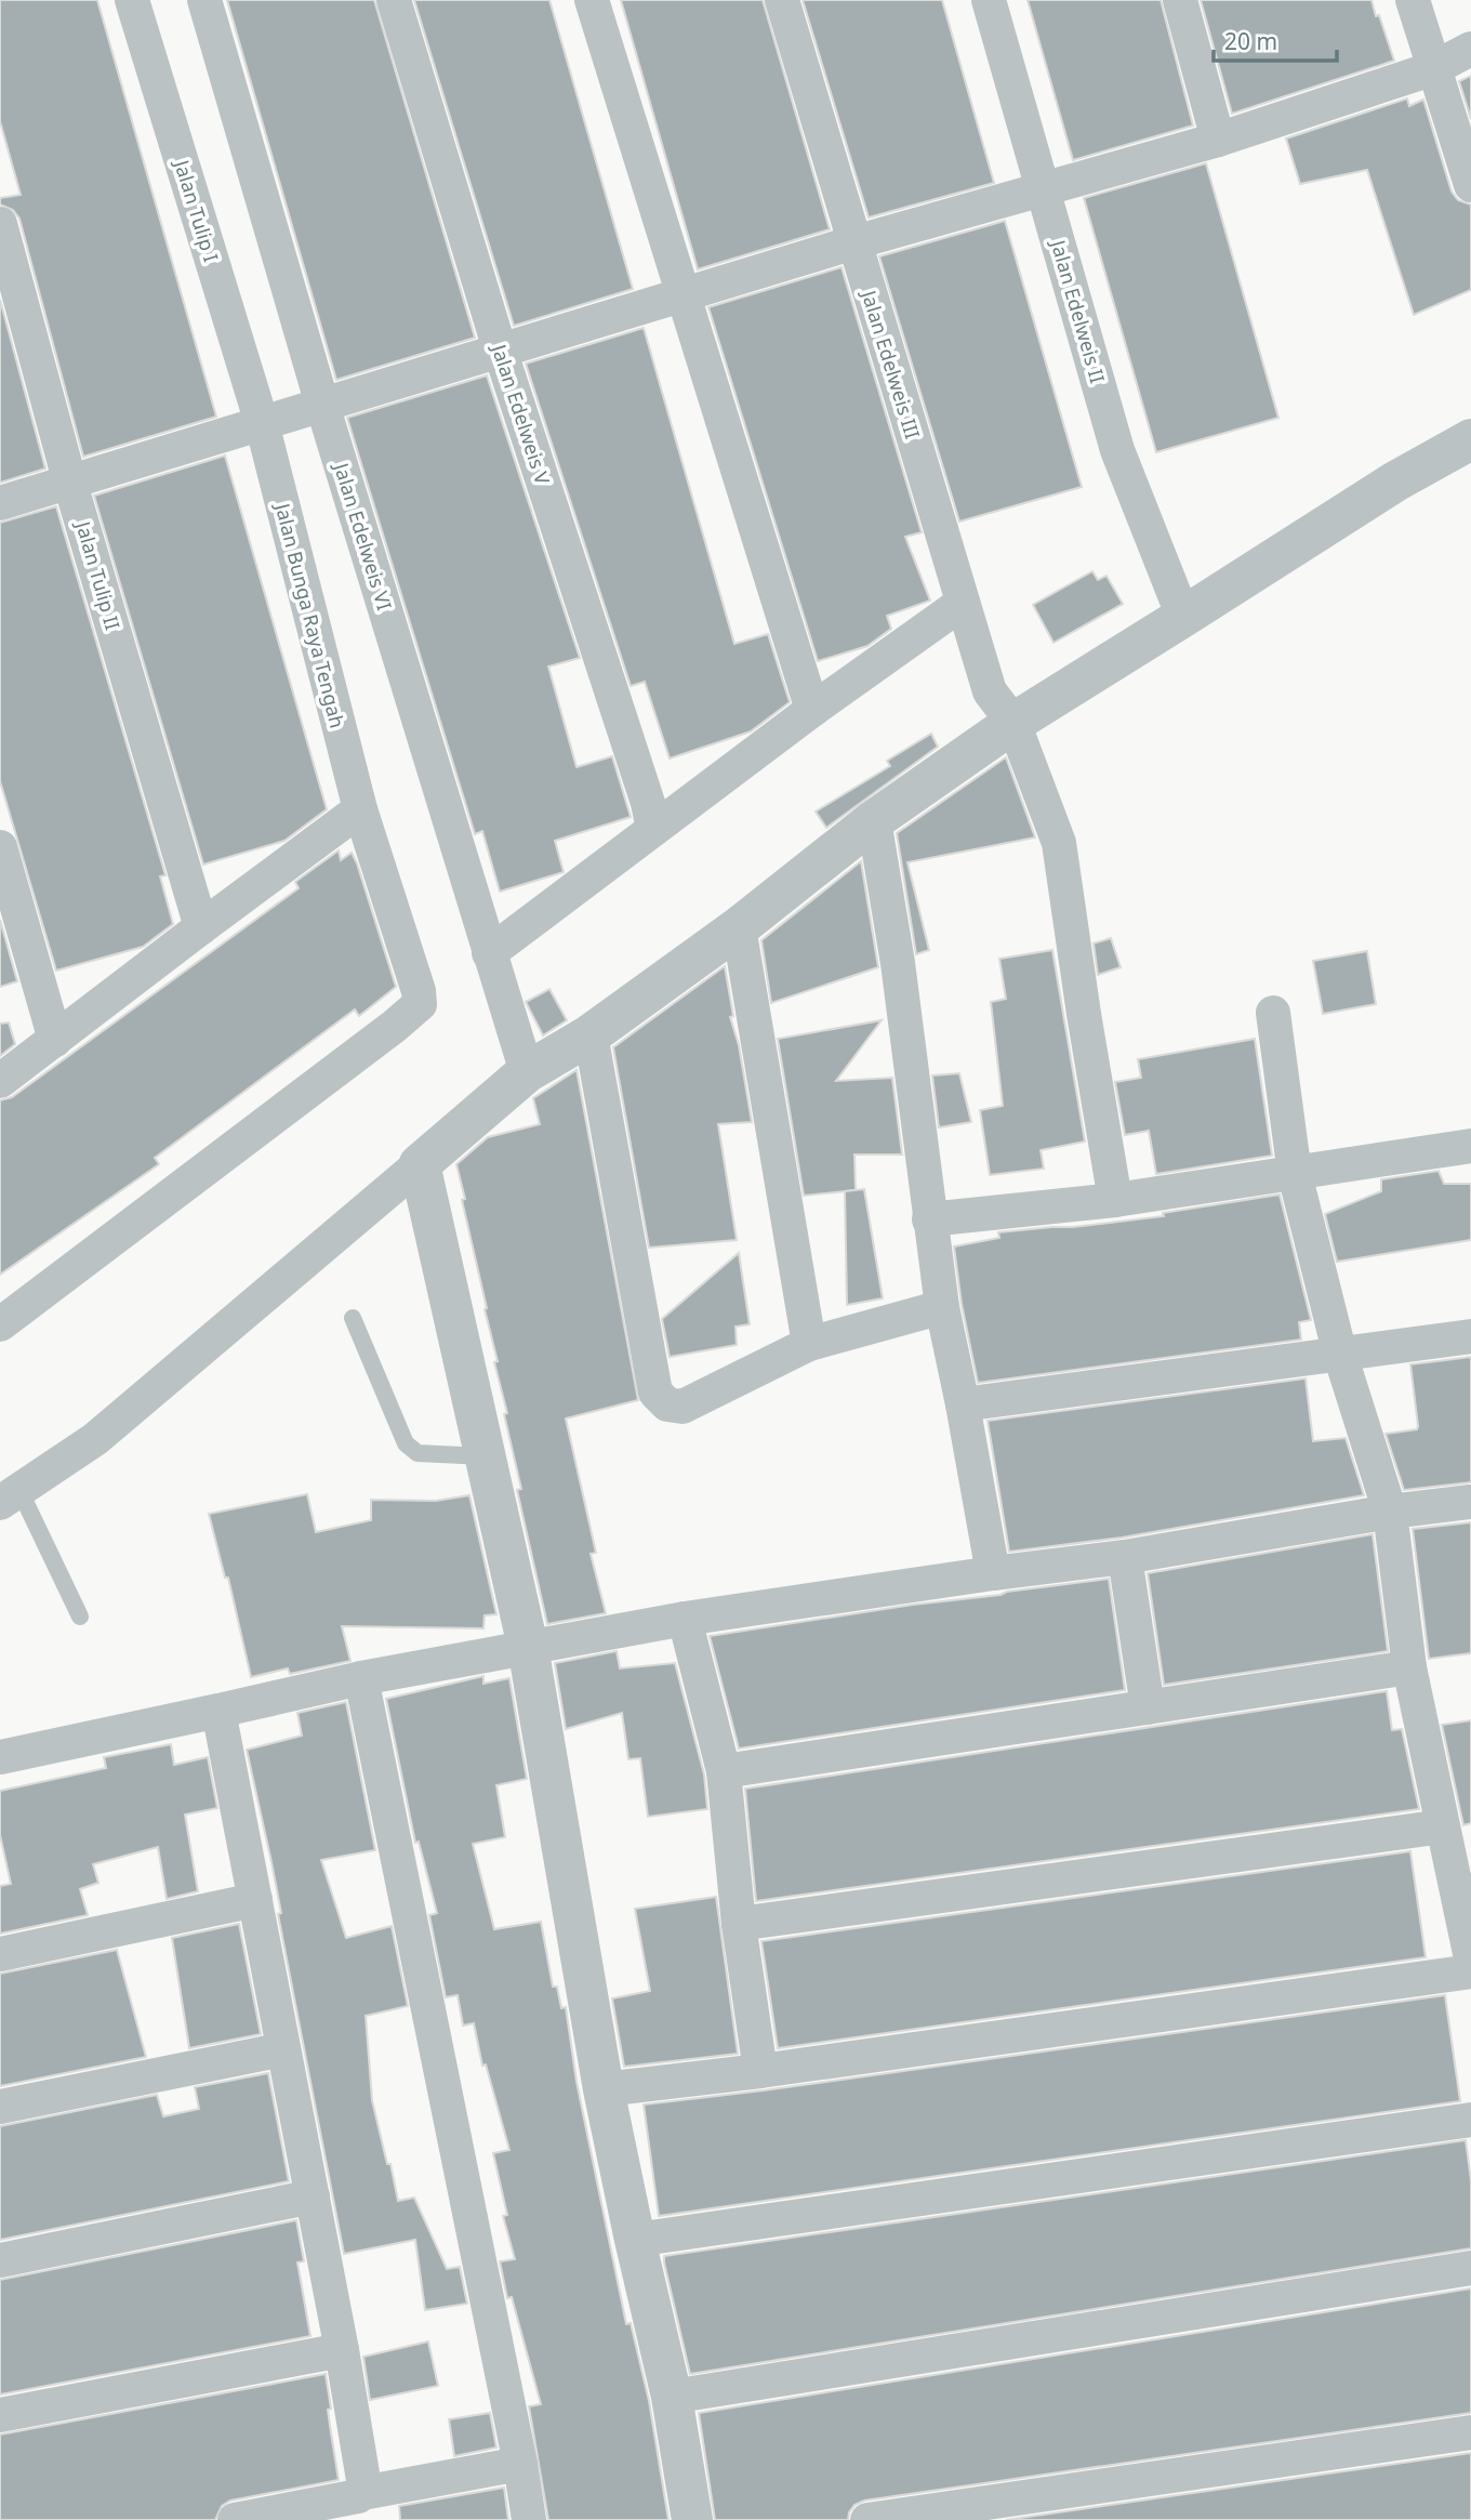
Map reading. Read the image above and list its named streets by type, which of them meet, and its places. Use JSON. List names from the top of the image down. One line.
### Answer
{"streets":{"street":["Jalan Tulip I","Jalan Edelweis II","Jalan Edelweis III","Jalan Edelweis V","Jalan Edelweis VI","Jalan Tulip II","Jalan Bunga Raya Tengah"]},"crossings":[["Jalan Tulip I","Jalan Edelweis VI"],["Jalan Tulip I","Jalan Bunga Raya Tengah"],["Jalan Edelweis VI","Jalan Bunga Raya Tengah"]],"scale_bar":"20 m"}
